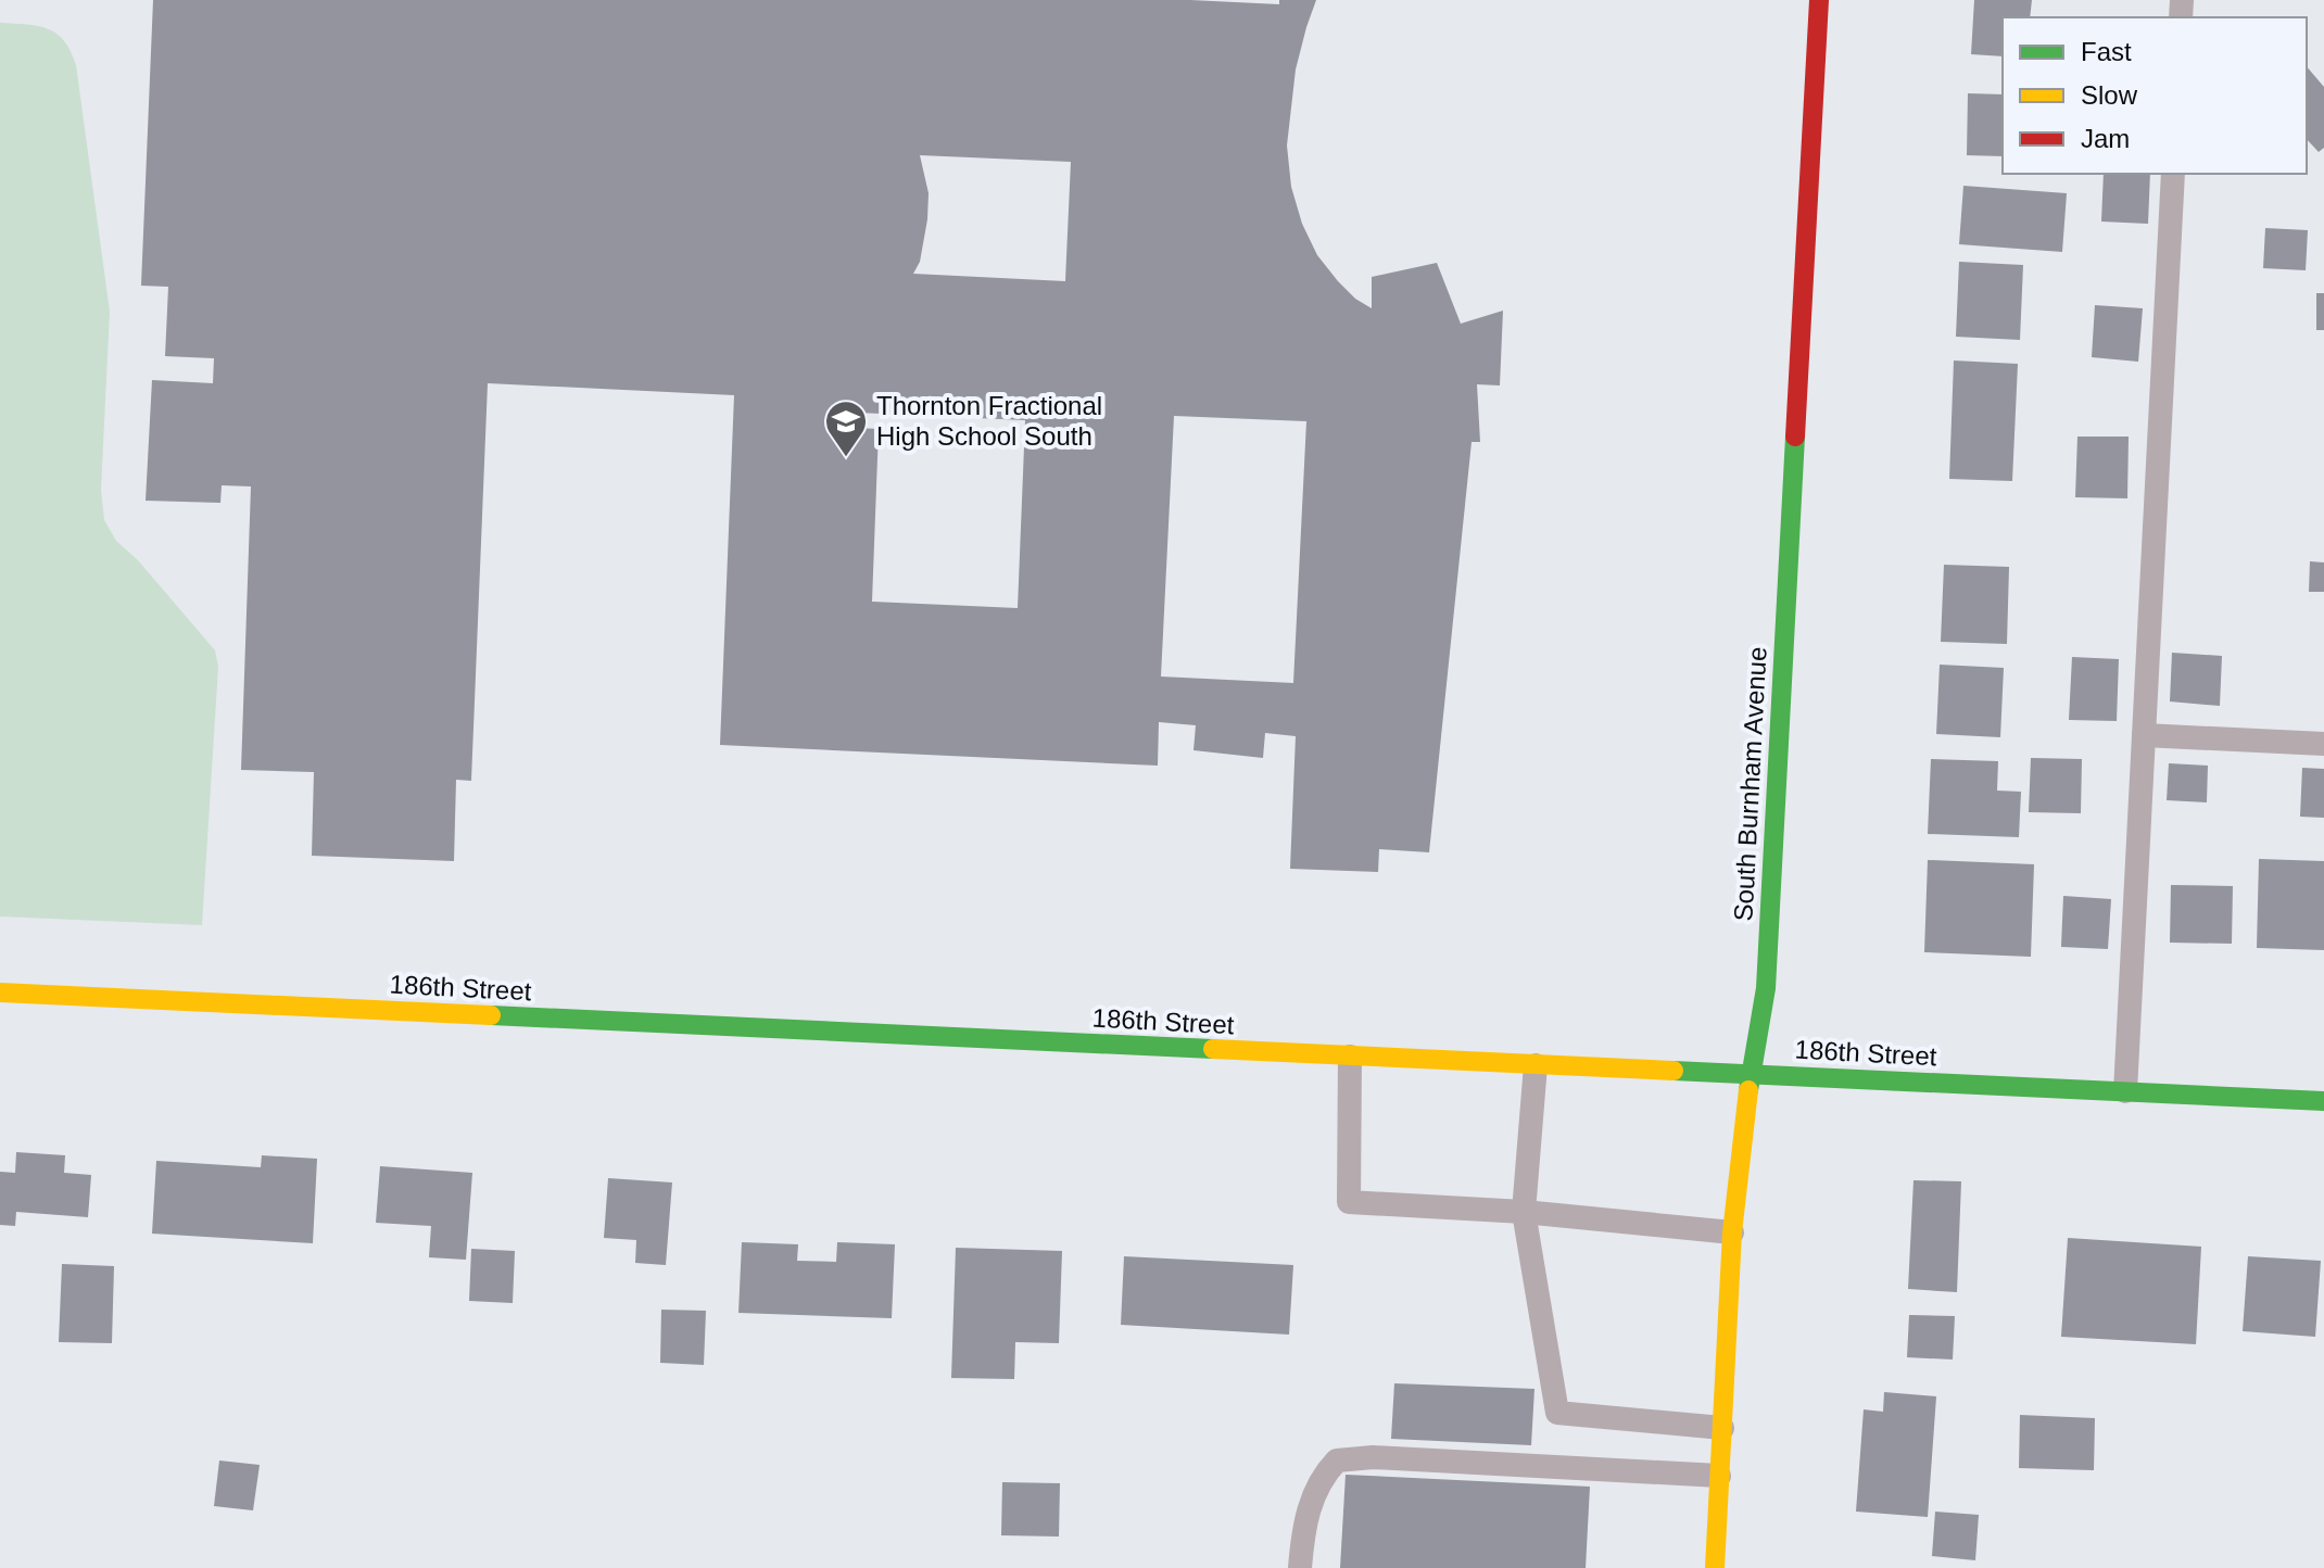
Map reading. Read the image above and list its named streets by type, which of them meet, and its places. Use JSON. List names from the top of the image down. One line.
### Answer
{"streets":{"street":["South Burnham Avenue","186th Street"]},"crossings":[["South Burnham Avenue","186th Street"]],"places":{"school or university":["Thornton Fractional High School South"]},"legend":["Fast","Slow","Jam"]}
